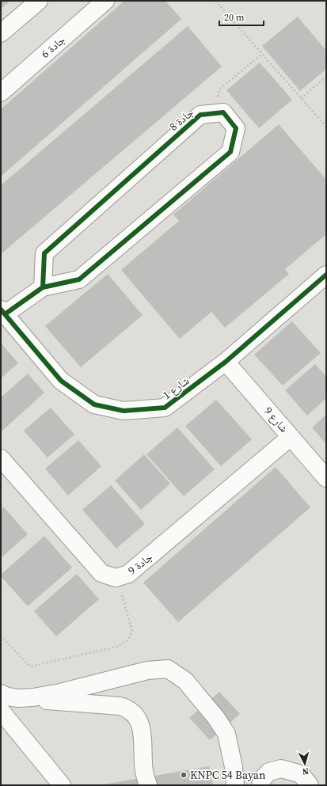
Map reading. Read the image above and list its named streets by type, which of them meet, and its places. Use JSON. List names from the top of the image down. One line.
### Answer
{"streets":{"street":["جادة 6","جادة 8","شارع 1","شارع 9","جادة 9"]},"crossings":[["جادة 8","شارع 1"],["شارع 1","شارع 9"],["شارع 9","جادة 9"]],"places":["KNPC 54 Bayan"],"scale_bar":"20 m","north":"bottom"}
